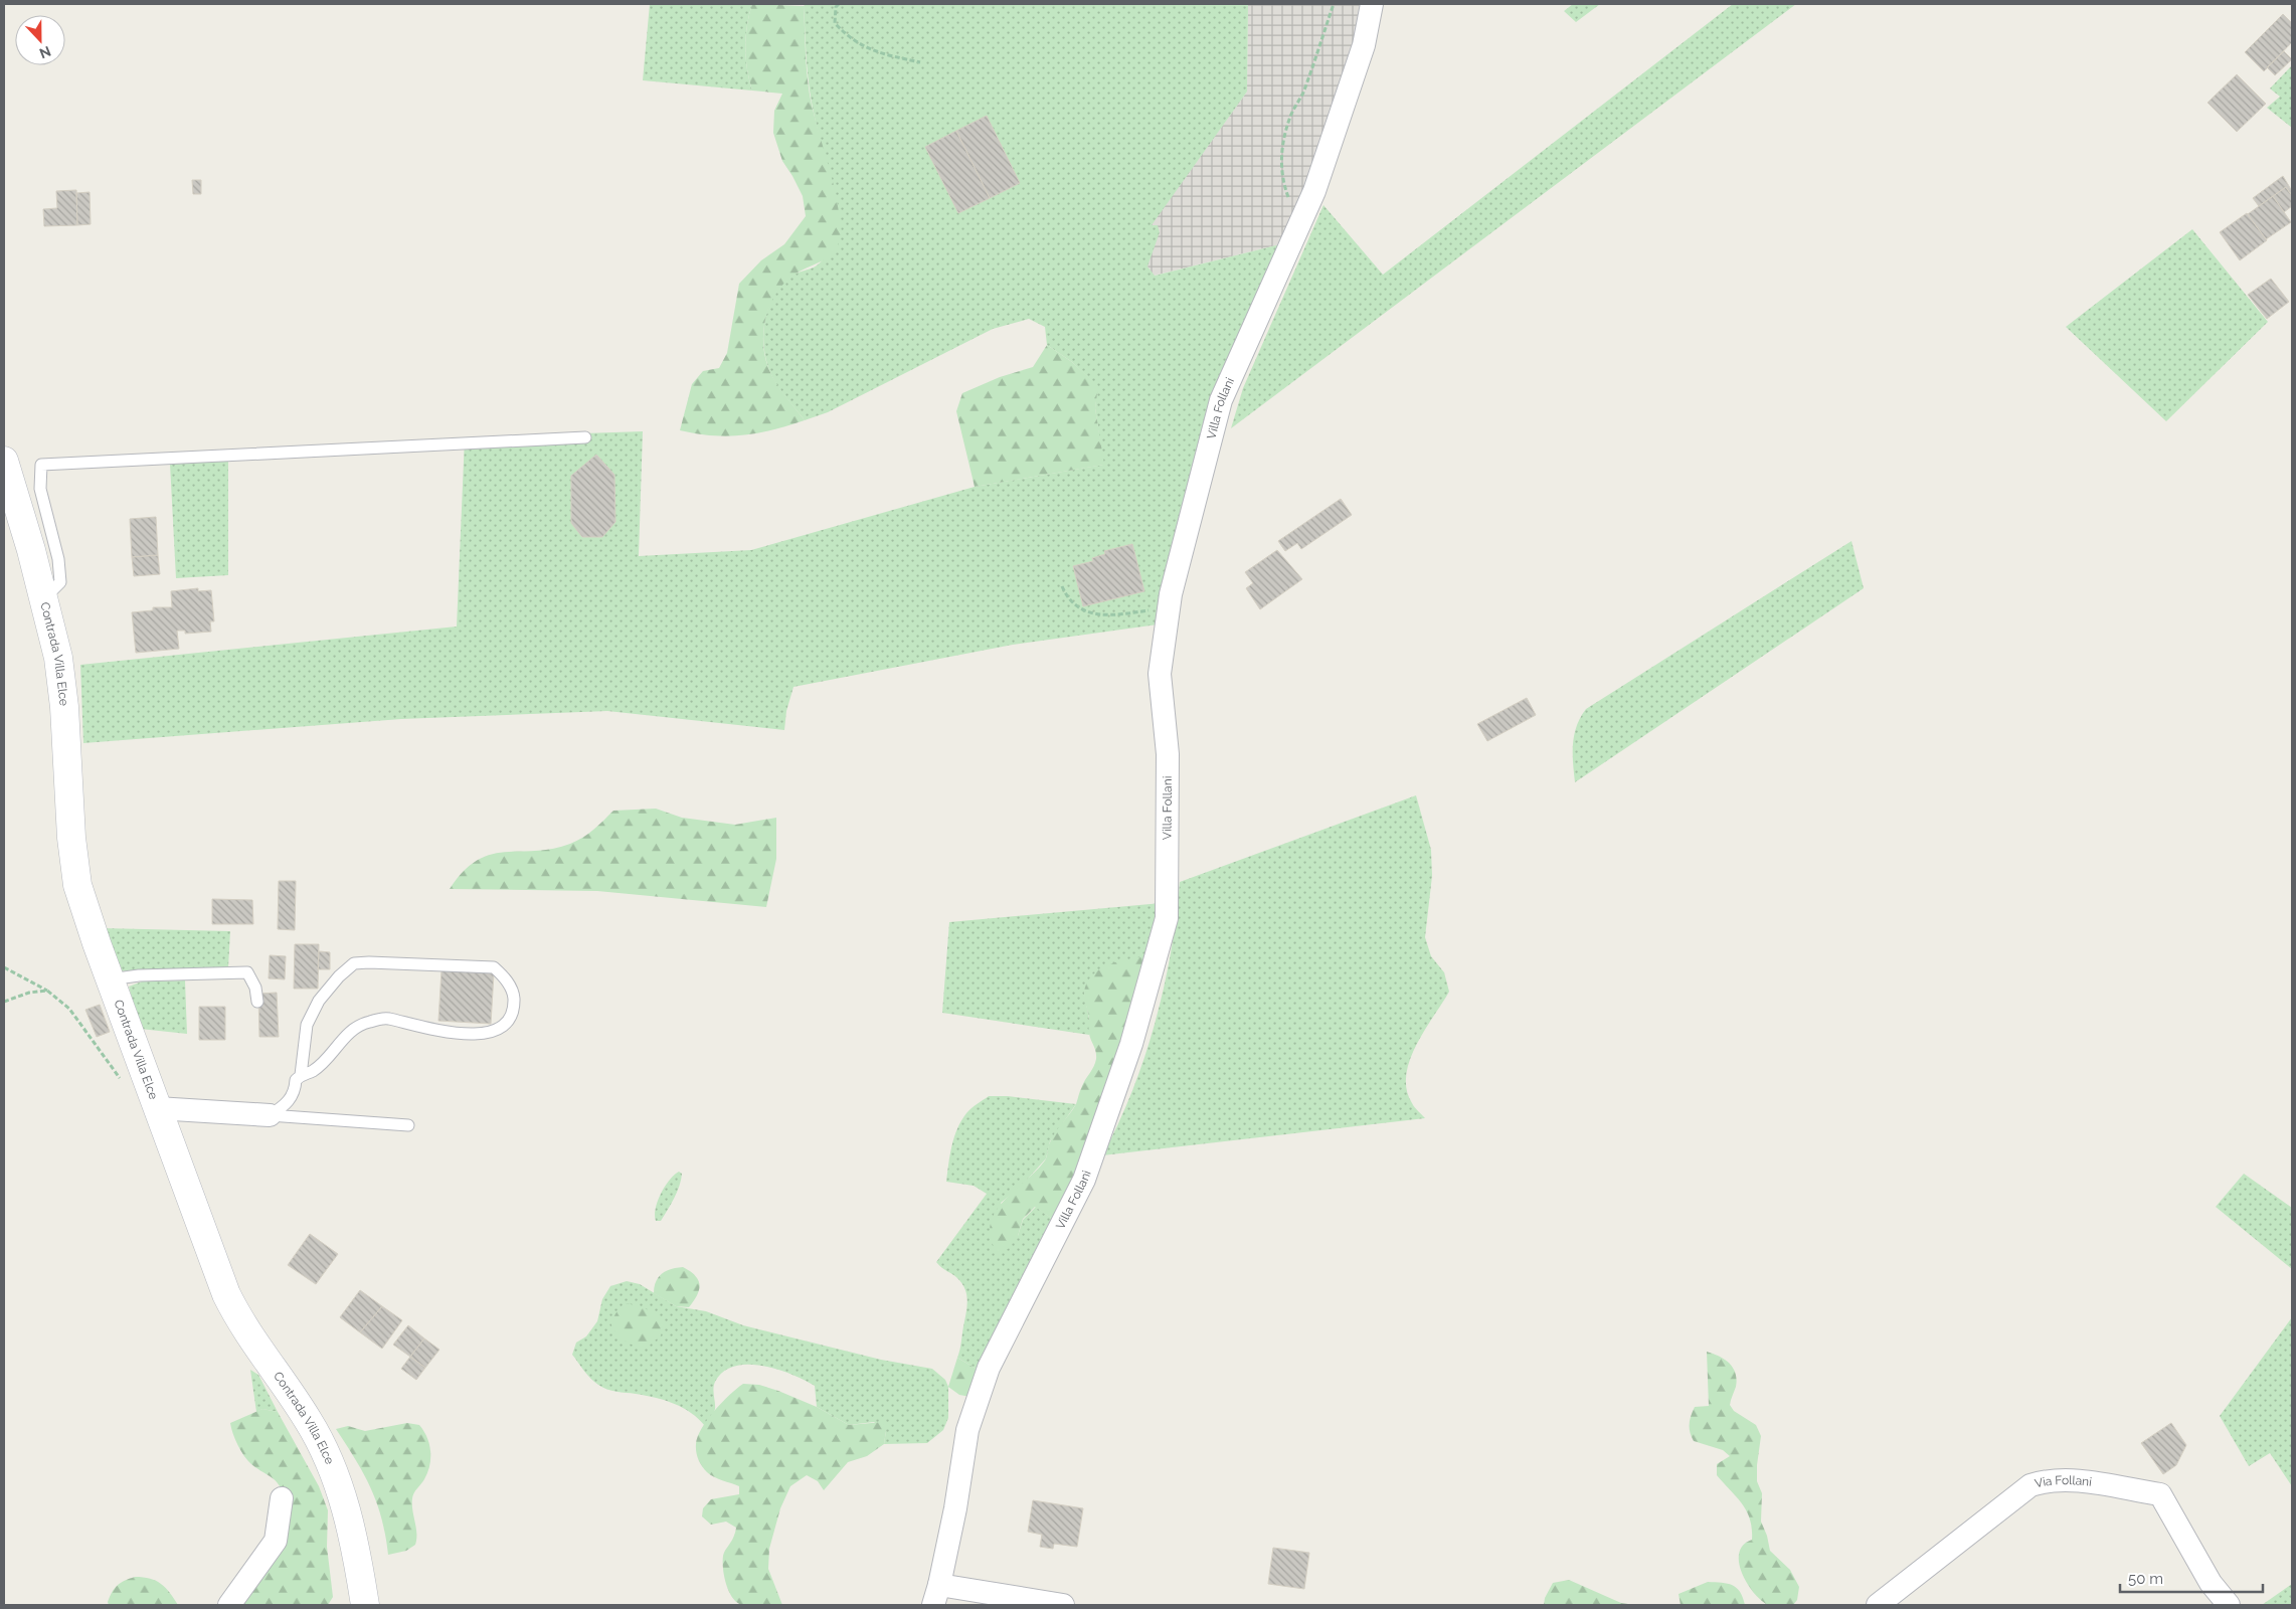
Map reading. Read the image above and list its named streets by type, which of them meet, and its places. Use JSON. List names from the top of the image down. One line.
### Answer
{"streets":{"main road":["Contrada Villa Elce"],"street":["Villa Follani","Via Follani"]},"scale_bar":"50 m","north":"bottom"}
